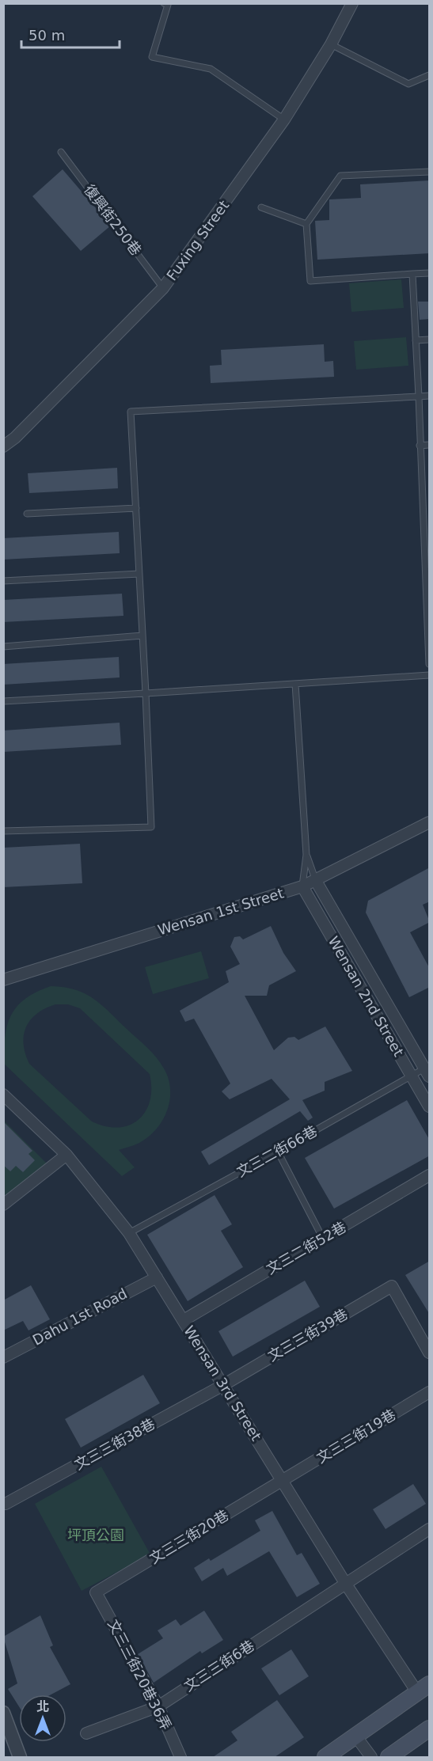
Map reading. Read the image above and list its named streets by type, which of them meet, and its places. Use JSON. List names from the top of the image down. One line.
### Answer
{"streets":{"street":["Fuxing Street","Wensan 1st Street","Wensan 2nd Street","文三二街52巷","Dahu 1st Road","文三三街39巷","Wensan 3rd Street","文三三街19巷","文三三街38巷","文三三街20巷","文三三街6巷","文三三街20巷36弄"],"lane":["復興街250巷","文三二街66巷"]},"crossings":[["復興街250巷","Fuxing Street"],["Wensan 1st Street","Wensan 2nd Street"],["Wensan 2nd Street","文三二街66巷"],["文三二街66巷","Wensan 3rd Street"],["文三二街52巷","Wensan 3rd Street"],["Dahu 1st Road","Wensan 3rd Street"],["文三三街39巷","Wensan 3rd Street"],["文三三街39巷","文三三街38巷"],["Wensan 3rd Street","文三三街19巷"],["Wensan 3rd Street","文三三街38巷"],["Wensan 3rd Street","文三三街20巷"],["Wensan 3rd Street","文三三街6巷"],["文三三街19巷","文三三街20巷"],["文三三街20巷","文三三街20巷36弄"],["文三三街6巷","文三三街20巷36弄"]],"parks":["坪頂公園"],"scale_bar":"50 m","north":"top"}
